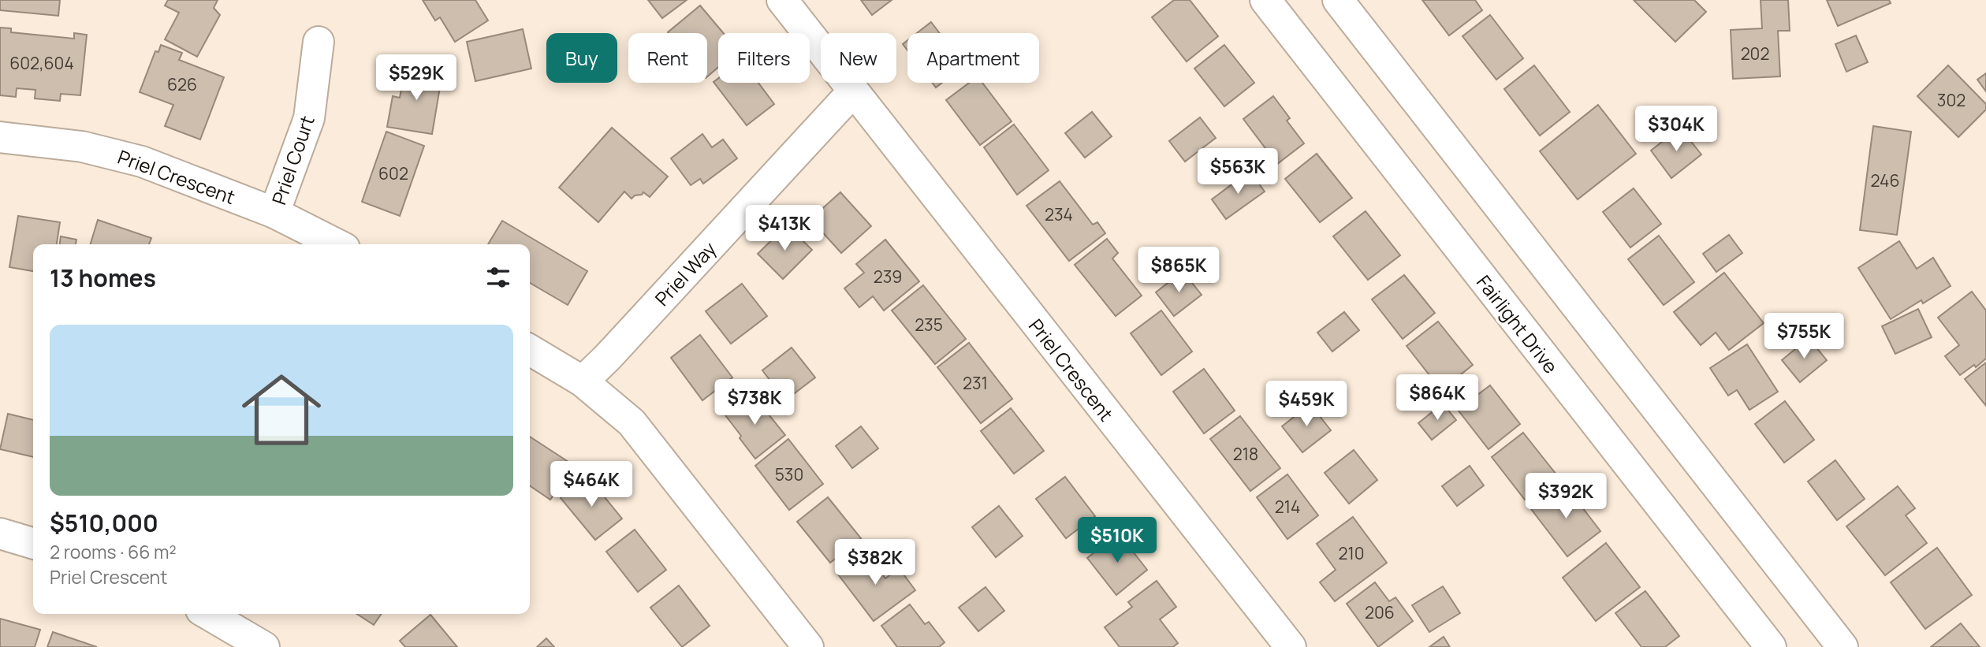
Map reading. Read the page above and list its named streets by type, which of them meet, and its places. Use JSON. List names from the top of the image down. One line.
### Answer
{"streets":{"street":["Priel Court","Priel Crescent","Priel Way","Fairlight Drive"]},"crossings":[["Priel Court","Priel Crescent"],["Priel Crescent","Priel Way"]],"house_numbers":["202","602,604","626","302","602","246","234","239","235","231","218","530","214","210","206"],"page":{"chip":["Buy","Rent","Filters","New","Apartment"],"price":["$529K","$304K","$563K","$413K","$865K","$755K","$864K","$738K","$459K","$464K","$392K","$510K","$382K"],"heading":"13 homes","list":[{"name":"$510,000","note":"2 rooms · 66 m² · Priel Crescent"}]}}
